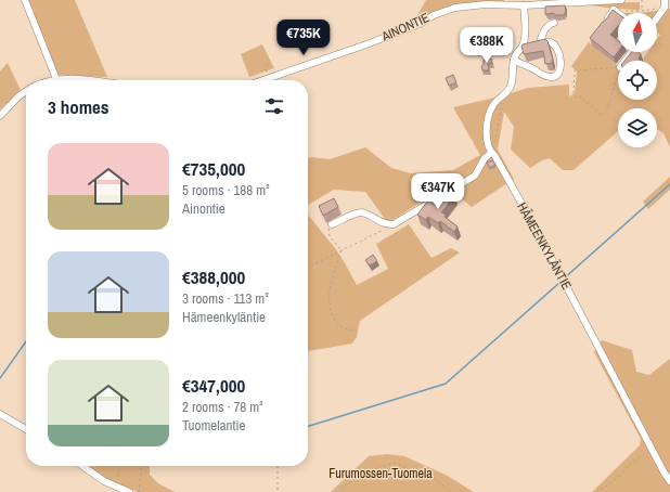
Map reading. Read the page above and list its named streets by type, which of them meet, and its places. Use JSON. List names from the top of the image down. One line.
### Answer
{"streets":{"street":["AINONTIE","HÄMEENKYLÄNTIE"]},"parks":["Furumossen-Tuomela"],"north":"top","page":{"price":["€735K","€388K","€347K"],"heading":"3 homes","list":[{"name":"€735,000","note":"5 rooms · 188 m² · Ainontie"},{"name":"€388,000","note":"3 rooms · 113 m² · Hämeenkyläntie"},{"name":"€347,000","note":"2 rooms · 78 m² · Tuomelantie"}]}}
